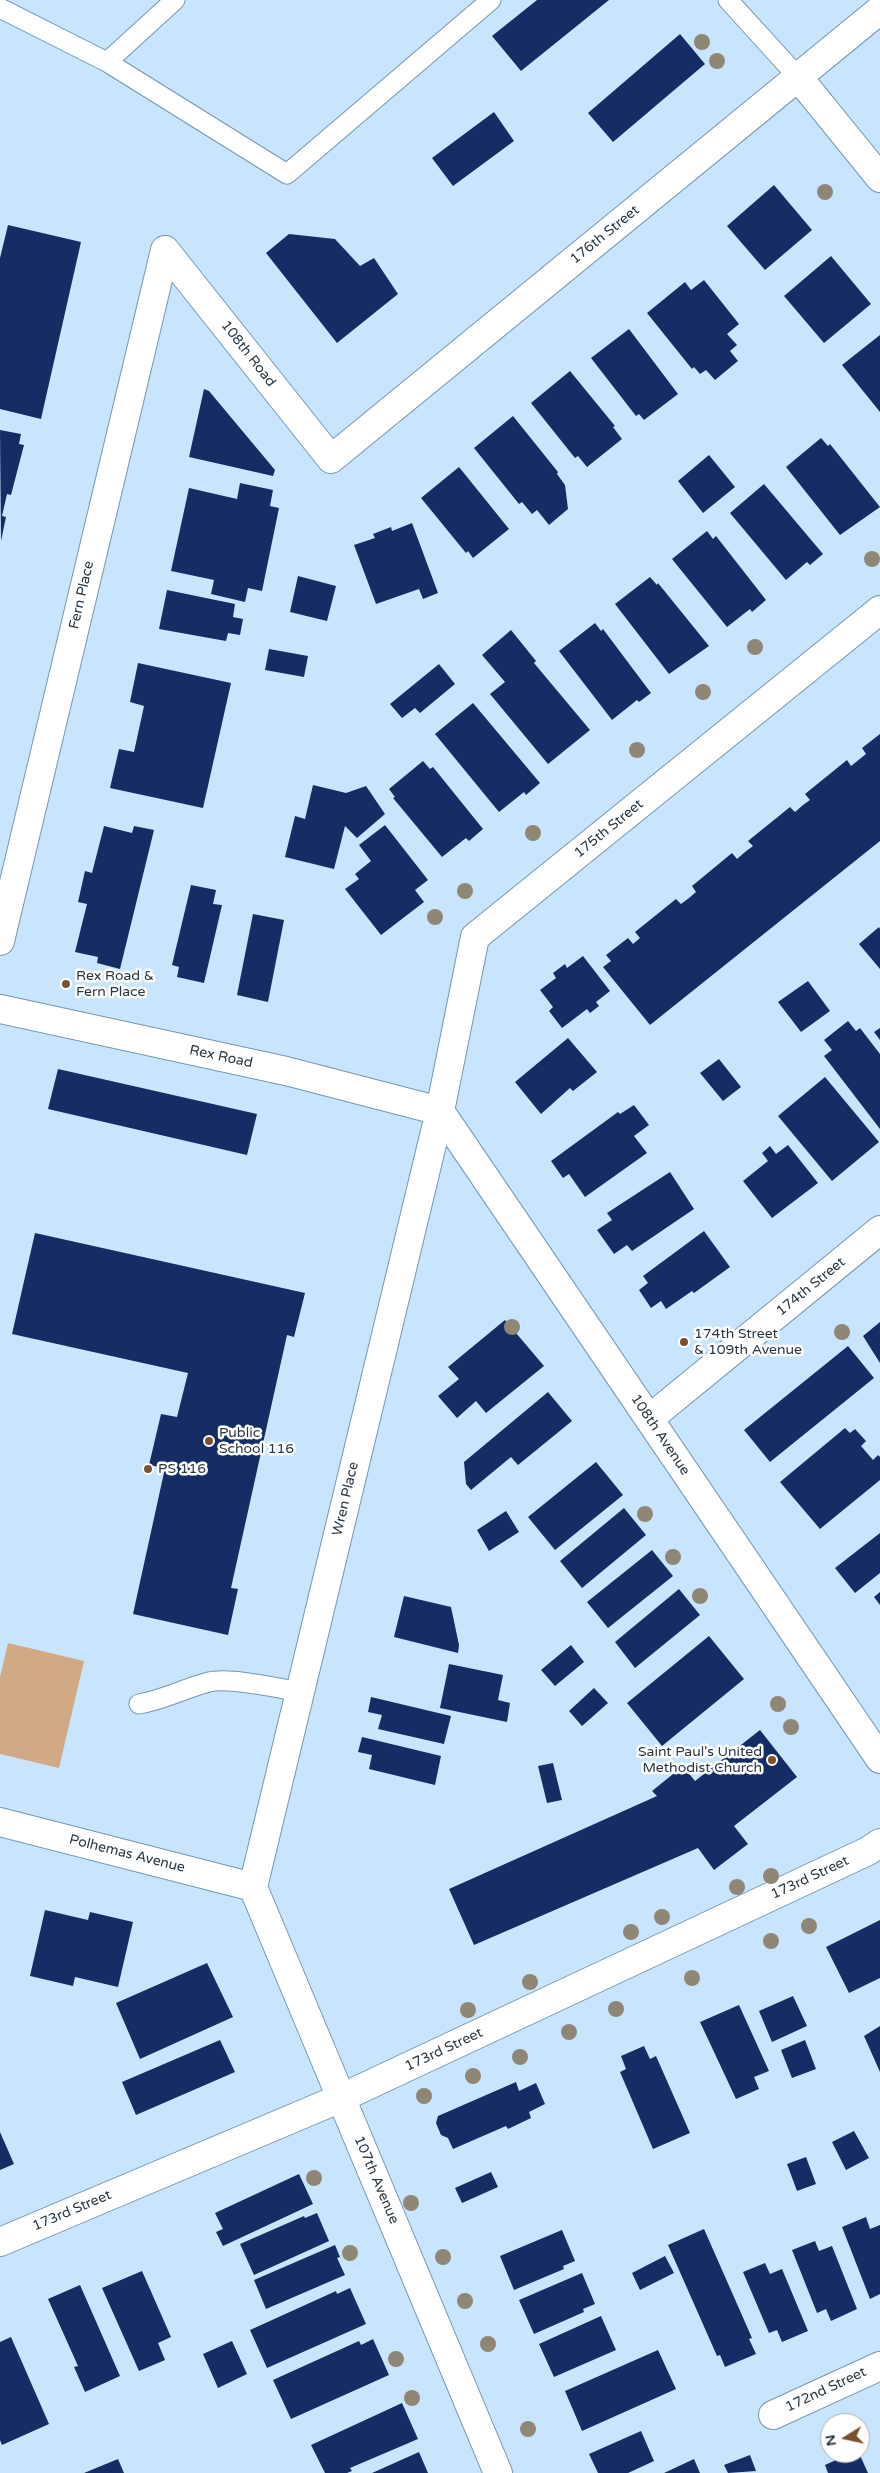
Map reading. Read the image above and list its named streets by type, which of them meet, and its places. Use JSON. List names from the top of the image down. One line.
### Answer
{"streets":{"street":["176th Street","108th Road","Fern Place","175th Street","Rex Road","174th Street","108th Avenue","Wren Place","Polhemas Avenue","173rd Street","107th Avenue","172nd Street"]},"crossings":[["176th Street","108th Road"],["108th Road","Fern Place"],["175th Street","Rex Road"],["175th Street","108th Avenue"],["175th Street","Wren Place"],["Rex Road","108th Avenue"],["Rex Road","Wren Place"],["174th Street","108th Avenue"],["108th Avenue","Wren Place"],["Wren Place","Polhemas Avenue"],["Wren Place","107th Avenue"],["Polhemas Avenue","107th Avenue"],["173rd Street","107th Avenue"]],"places":["Rex Road & Fern Place","174th Street & 109th Avenue","Public School 116","PS 116","Saint Paul's United Methodist Church"],"north":"left"}
